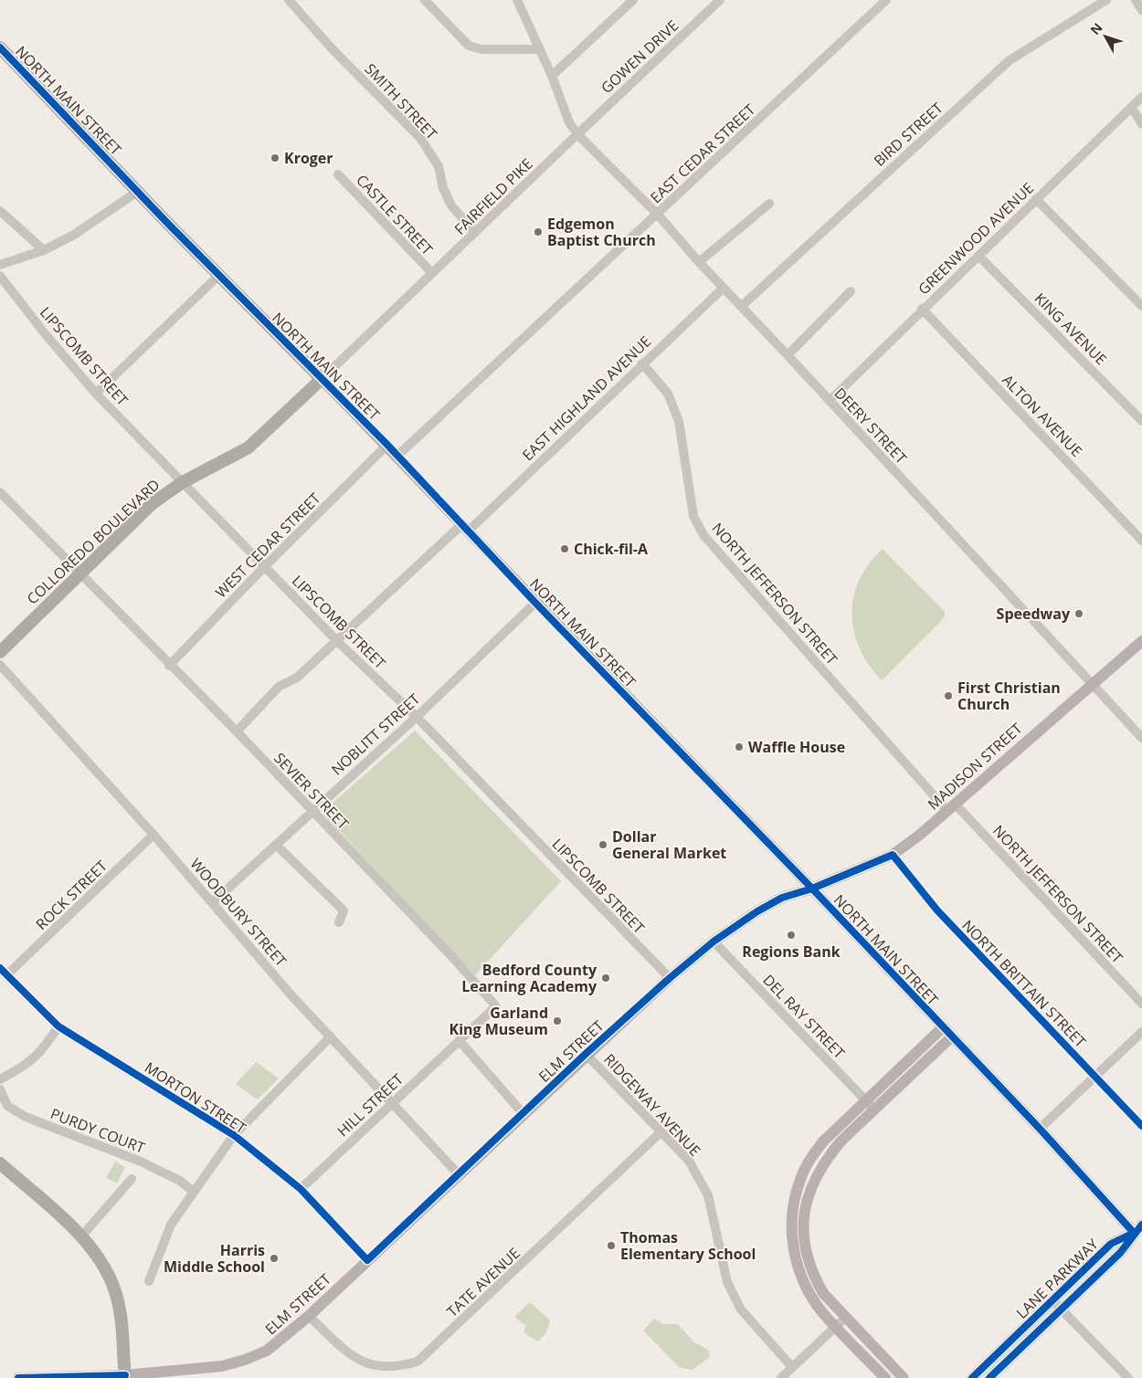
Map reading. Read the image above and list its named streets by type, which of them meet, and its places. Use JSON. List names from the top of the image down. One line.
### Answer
{"streets":{"highway":["NORTH MAIN STREET","COLLOREDO BOULEVARD"],"main road":["MADISON STREET","ELM STREET","LANE PARKWAY"],"street":["GOWEN DRIVE","SMITH STREET","BIRD STREET","EAST CEDAR STREET","FAIRFIELD PIKE","CASTLE STREET","GREENWOOD AVENUE","KING AVENUE","LIPSCOMB STREET","EAST HIGHLAND AVENUE","ALTON AVENUE","DEERY STREET","WEST CEDAR STREET","NORTH JEFFERSON STREET","NOBLITT STREET","SEVIER STREET","ROCK STREET","WOODBURY STREET","NORTH BRITTAIN STREET","DEL RAY STREET","MORTON STREET","HILL STREET","RIDGEWAY AVENUE","PURDY COURT","TATE AVENUE"]},"crossings":[["GOWEN DRIVE","FAIRFIELD PIKE"],["GOWEN DRIVE","DEERY STREET"],["NORTH MAIN STREET","EAST CEDAR STREET"],["NORTH MAIN STREET","FAIRFIELD PIKE"],["NORTH MAIN STREET","EAST HIGHLAND AVENUE"],["NORTH MAIN STREET","COLLOREDO BOULEVARD"],["NORTH MAIN STREET","WEST CEDAR STREET"],["NORTH MAIN STREET","NOBLITT STREET"],["NORTH MAIN STREET","MADISON STREET"],["NORTH MAIN STREET","ELM STREET"],["NORTH MAIN STREET","LANE PARKWAY"],["SMITH STREET","FAIRFIELD PIKE"],["BIRD STREET","DEERY STREET"],["EAST CEDAR STREET","DEERY STREET"],["FAIRFIELD PIKE","CASTLE STREET"],["FAIRFIELD PIKE","DEERY STREET"],["FAIRFIELD PIKE","COLLOREDO BOULEVARD"],["GREENWOOD AVENUE","KING AVENUE"],["GREENWOOD AVENUE","ALTON AVENUE"],["GREENWOOD AVENUE","DEERY STREET"],["LIPSCOMB STREET","EAST HIGHLAND AVENUE"],["LIPSCOMB STREET","COLLOREDO BOULEVARD"],["LIPSCOMB STREET","WEST CEDAR STREET"],["LIPSCOMB STREET","NOBLITT STREET"],["LIPSCOMB STREET","ELM STREET"],["EAST HIGHLAND AVENUE","DEERY STREET"],["EAST HIGHLAND AVENUE","NORTH JEFFERSON STREET"],["EAST HIGHLAND AVENUE","SEVIER STREET"],["DEERY STREET","MADISON STREET"],["COLLOREDO BOULEVARD","SEVIER STREET"],["WEST CEDAR STREET","SEVIER STREET"],["NORTH JEFFERSON STREET","MADISON STREET"],["NOBLITT STREET","SEVIER STREET"],["NOBLITT STREET","WOODBURY STREET"],["MADISON STREET","NORTH BRITTAIN STREET"],["MADISON STREET","ELM STREET"],["SEVIER STREET","HILL STREET"],["ROCK STREET","WOODBURY STREET"],["ROCK STREET","MORTON STREET"],["WOODBURY STREET","ELM STREET"],["WOODBURY STREET","HILL STREET"],["DEL RAY STREET","ELM STREET"],["ELM STREET","MORTON STREET"],["ELM STREET","RIDGEWAY AVENUE"],["ELM STREET","TATE AVENUE"],["MORTON STREET","HILL STREET"],["RIDGEWAY AVENUE","TATE AVENUE"]],"places":["Kroger","Edgemon Baptist Church","Chick-fil-A","Speedway","First Christian Church","Waffle House","Dollar General Market","Regions Bank","Bedford County Learning Academy","Garland King Museum","Thomas Elementary School","Harris Middle School"],"north":"top left"}
